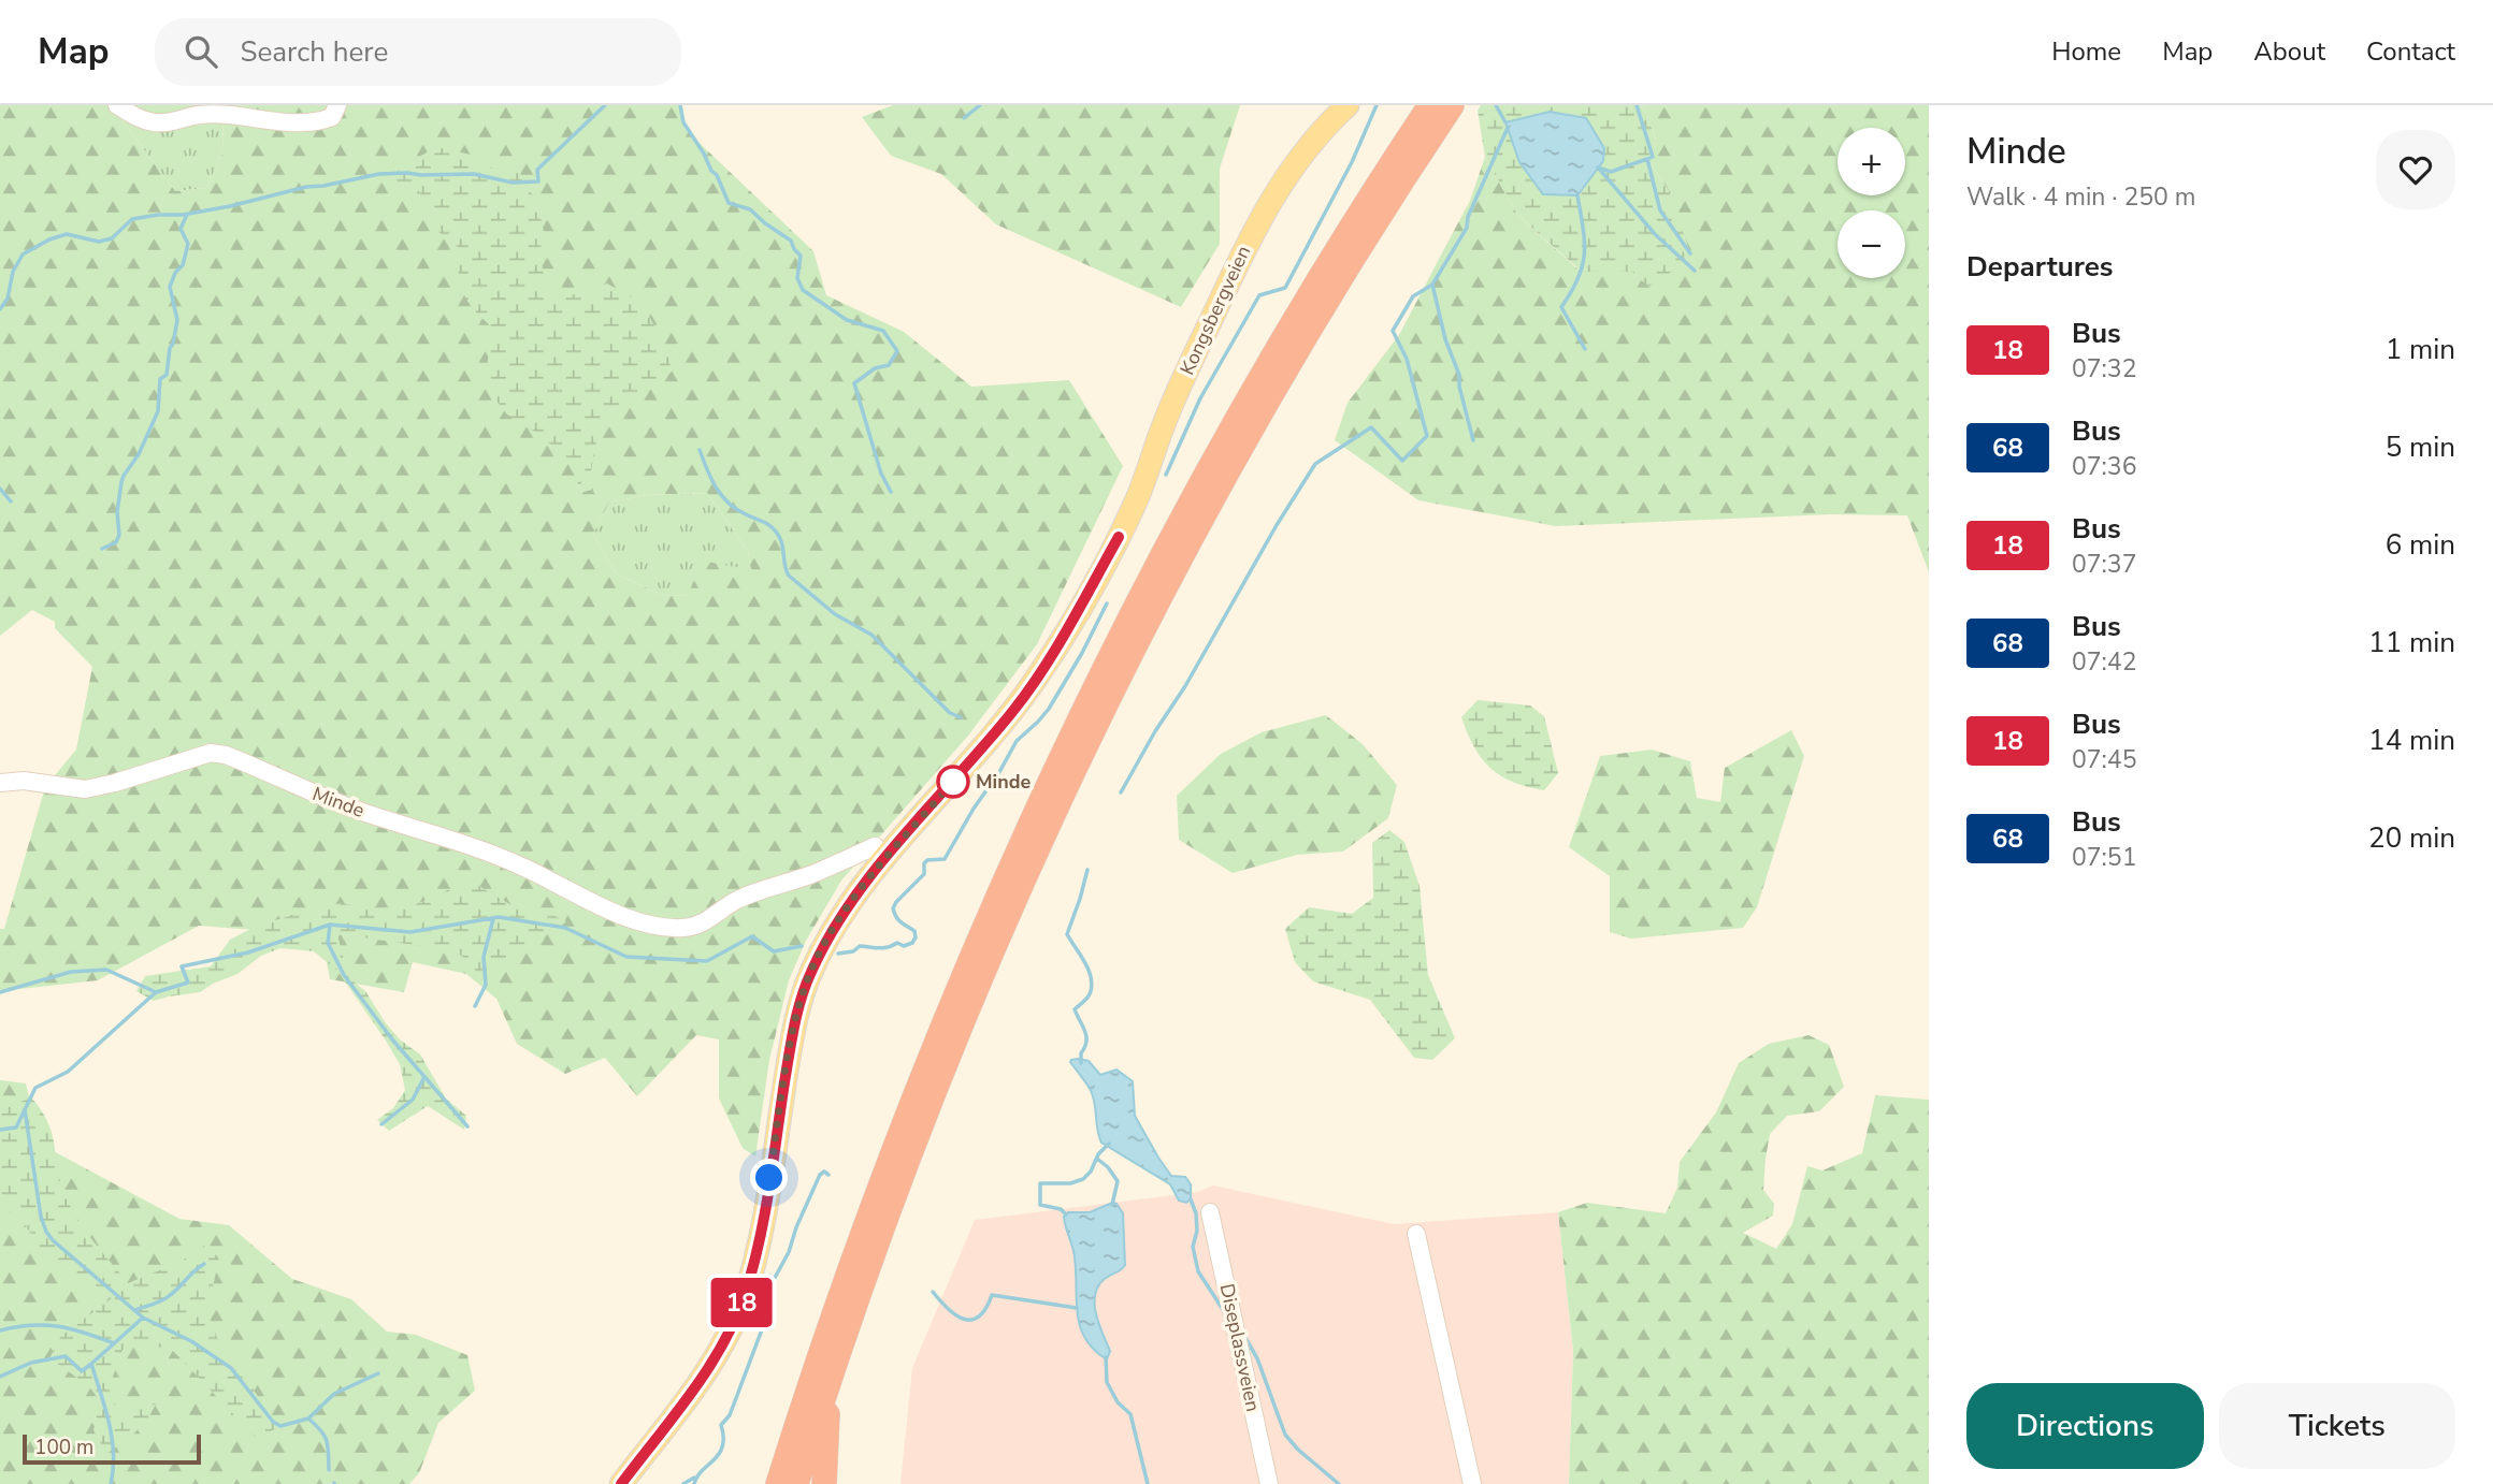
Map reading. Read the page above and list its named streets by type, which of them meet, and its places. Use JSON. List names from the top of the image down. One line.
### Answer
{"streets":{"main road":["Kongsbergveien"],"street":["Minde","Diseplassveien"]},"crossings":[["Kongsbergveien","Minde"]],"places":["Minde"],"lines":["bus line 18"],"scale_bar":"100 m","page":{"header":"Map","search":"Search here","nav":["Home","Map","About","Contact"],"on_map":"18","heading":[["Minde","Walk · 4 min · 250 m"],"Departures"],"map_buttons":["+","−"],"list":[{"mark":"18","name":"Bus","note":"07:32","value":"1 min"},{"mark":"68","name":"Bus","note":"07:36","value":"5 min"},{"mark":"18","name":"Bus","note":"07:37","value":"6 min"},{"mark":"68","name":"Bus","note":"07:42","value":"11 min"},{"mark":"18","name":"Bus","note":"07:45","value":"14 min"},{"mark":"68","name":"Bus","note":"07:51","value":"20 min"}],"buttons":["Directions","Tickets"],"scale":"100 m"}}
